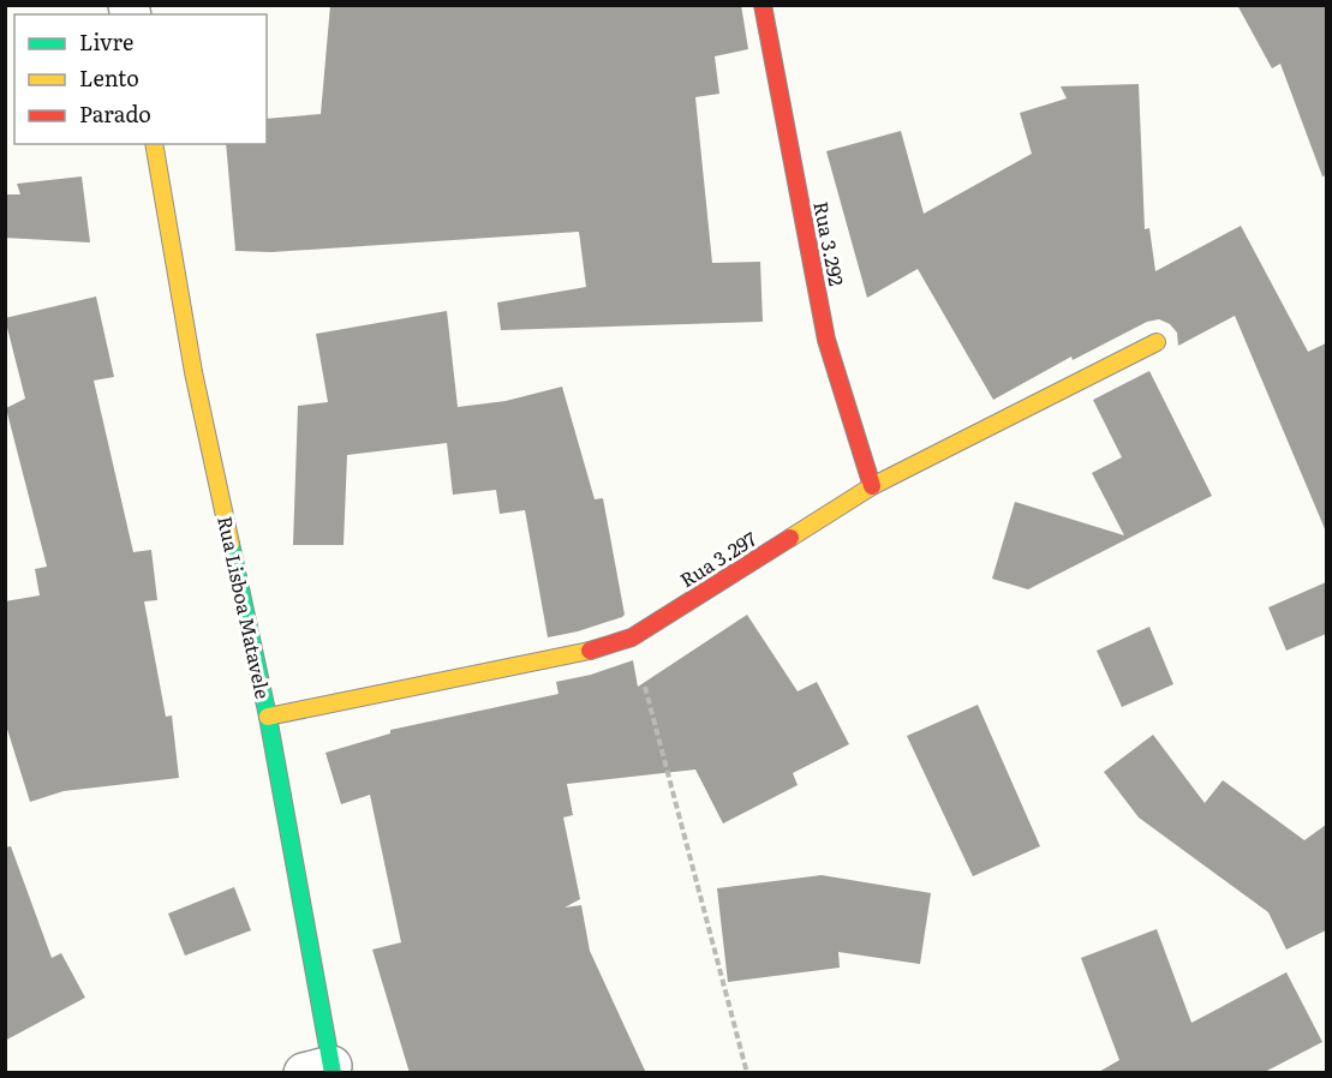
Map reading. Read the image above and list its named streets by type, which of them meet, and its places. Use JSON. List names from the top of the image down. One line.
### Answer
{"streets":{"street":["Rua 3.292","Rua 3.297","Rua Lisboa Matavele"]},"crossings":[["Rua 3.292","Rua 3.297"],["Rua 3.297","Rua Lisboa Matavele"]],"legend":["Livre","Lento","Parado"]}
